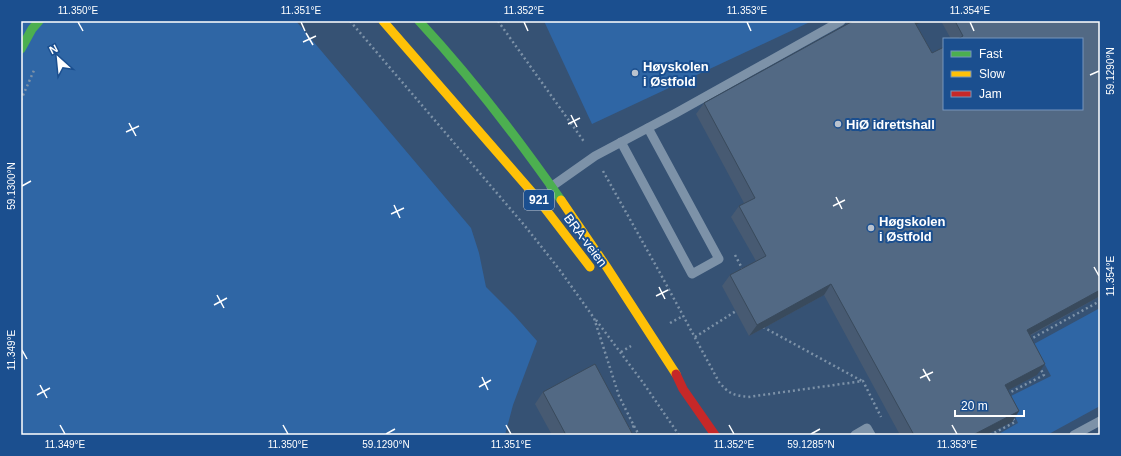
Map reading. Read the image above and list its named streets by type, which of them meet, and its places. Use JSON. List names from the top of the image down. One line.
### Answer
{"streets":{"main road":["921","BRA-veien"]},"places":["Høyskolen i Østfold","HiØ idrettshall","Høgskolen i Østfold"],"legend":["Fast","Slow","Jam"],"scale_bar":"20 m","north":"top left","coordinates":["11.350°E","11.351°E","11.352°E","11.353°E","11.354°E","59.1290°N","59.1300°N","11.349°E","59.1285°N"]}
